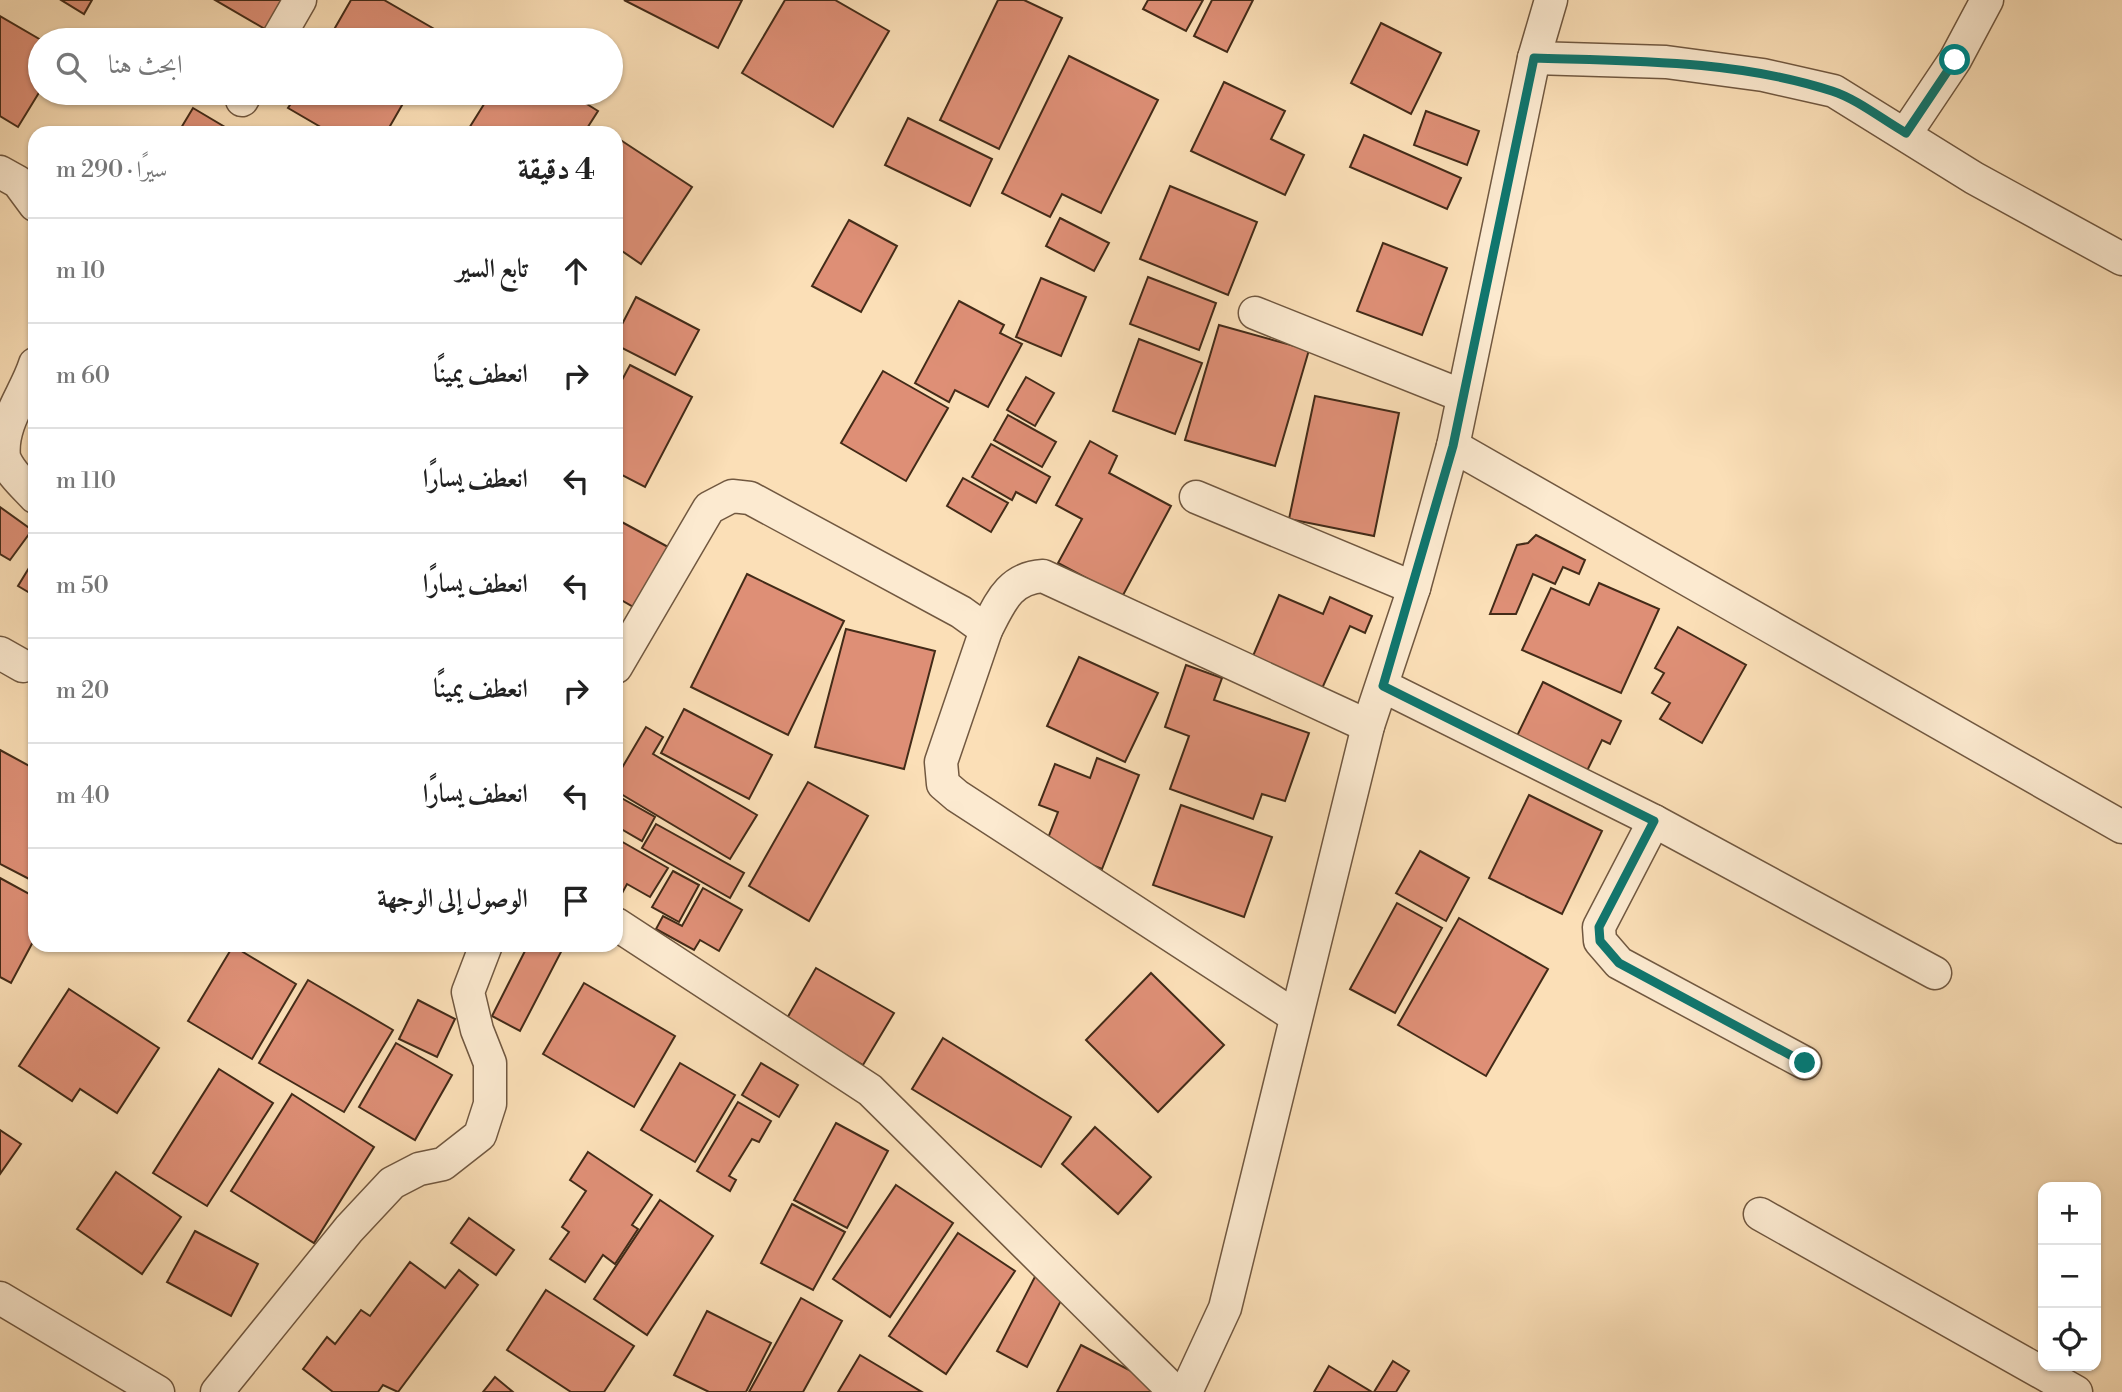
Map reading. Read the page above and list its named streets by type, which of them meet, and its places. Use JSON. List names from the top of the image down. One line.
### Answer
{"page":{"search":"ابحث هنا","heading":["4 دقيقة","سيرًا · 290 m"],"list":[["تابع السير","10 m"],["انعطف يمينًا","60 m"],["انعطف يسارًا","110 m"],["انعطف يسارًا","50 m"],["انعطف يمينًا","20 m"],["انعطف يسارًا","40 m"],"الوصول إلى الوجهة"],"map_buttons":["+","−"]}}
